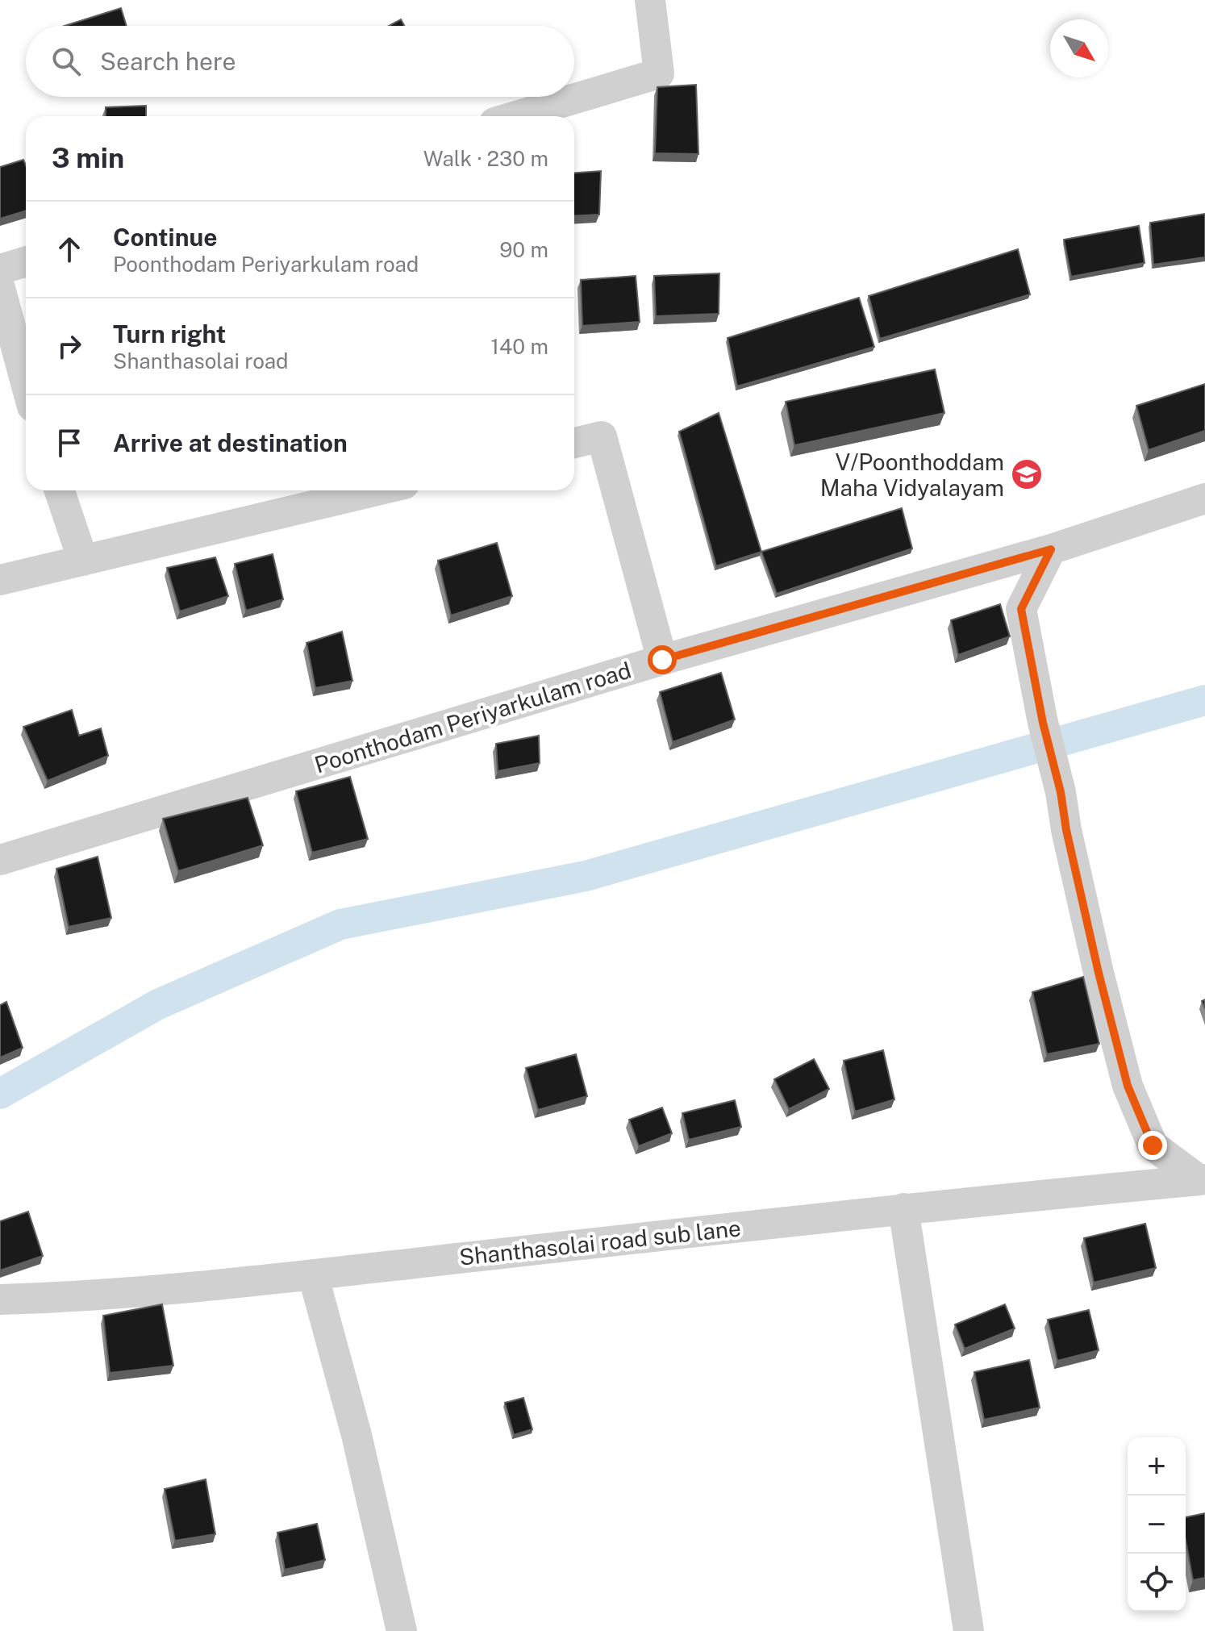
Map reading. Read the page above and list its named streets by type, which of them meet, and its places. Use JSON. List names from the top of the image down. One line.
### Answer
{"streets":{"street":["Poonthodam Periyarkulam road","Shanthasolai road sub lane"]},"places":{"school or university":["V/Poonthoddam Maha Vidyalayam"]},"north":"bottom right","page":{"search":"Search here","heading":["3 min","Walk · 230 m"],"list":[["Continue","Poonthodam Periyarkulam road","90 m"],["Turn right","Shanthasolai road","140 m"],"Arrive at destination"],"map_buttons":["+","−"]}}
